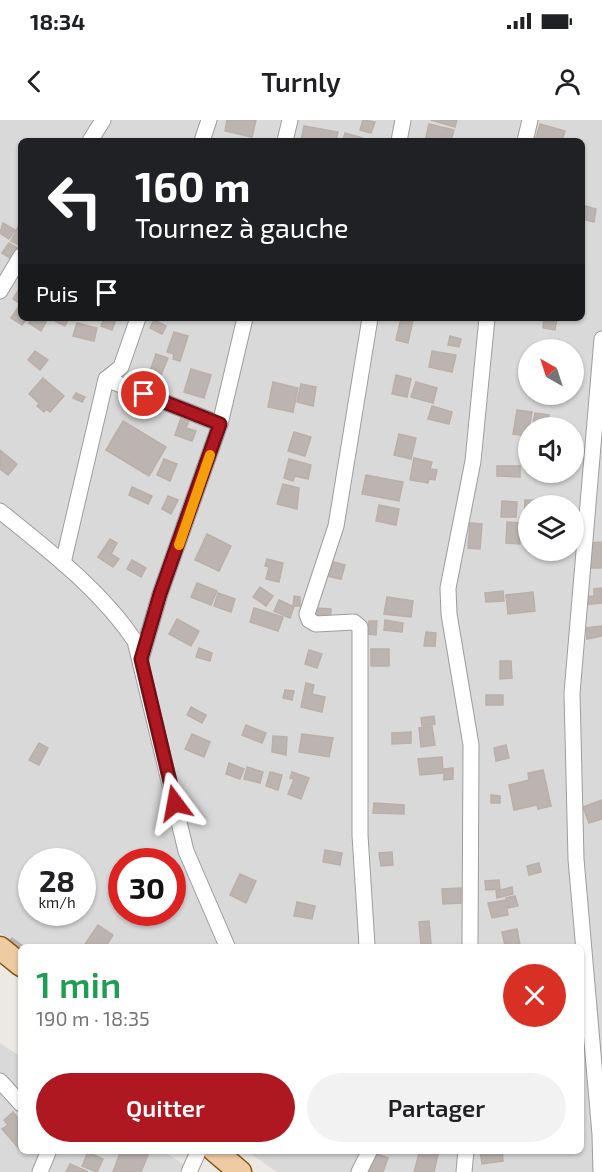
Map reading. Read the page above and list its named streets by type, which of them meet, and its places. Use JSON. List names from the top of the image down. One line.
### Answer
{"north":"top left","page":{"status":"18:34","header":"Turnly","turn":["160 m","Tournez à gauche"],"then":"Puis","speed":"28 km/h","limit":"30","heading":["1 min","190 m · 18:35"],"buttons":["Quitter","Partager"]}}
